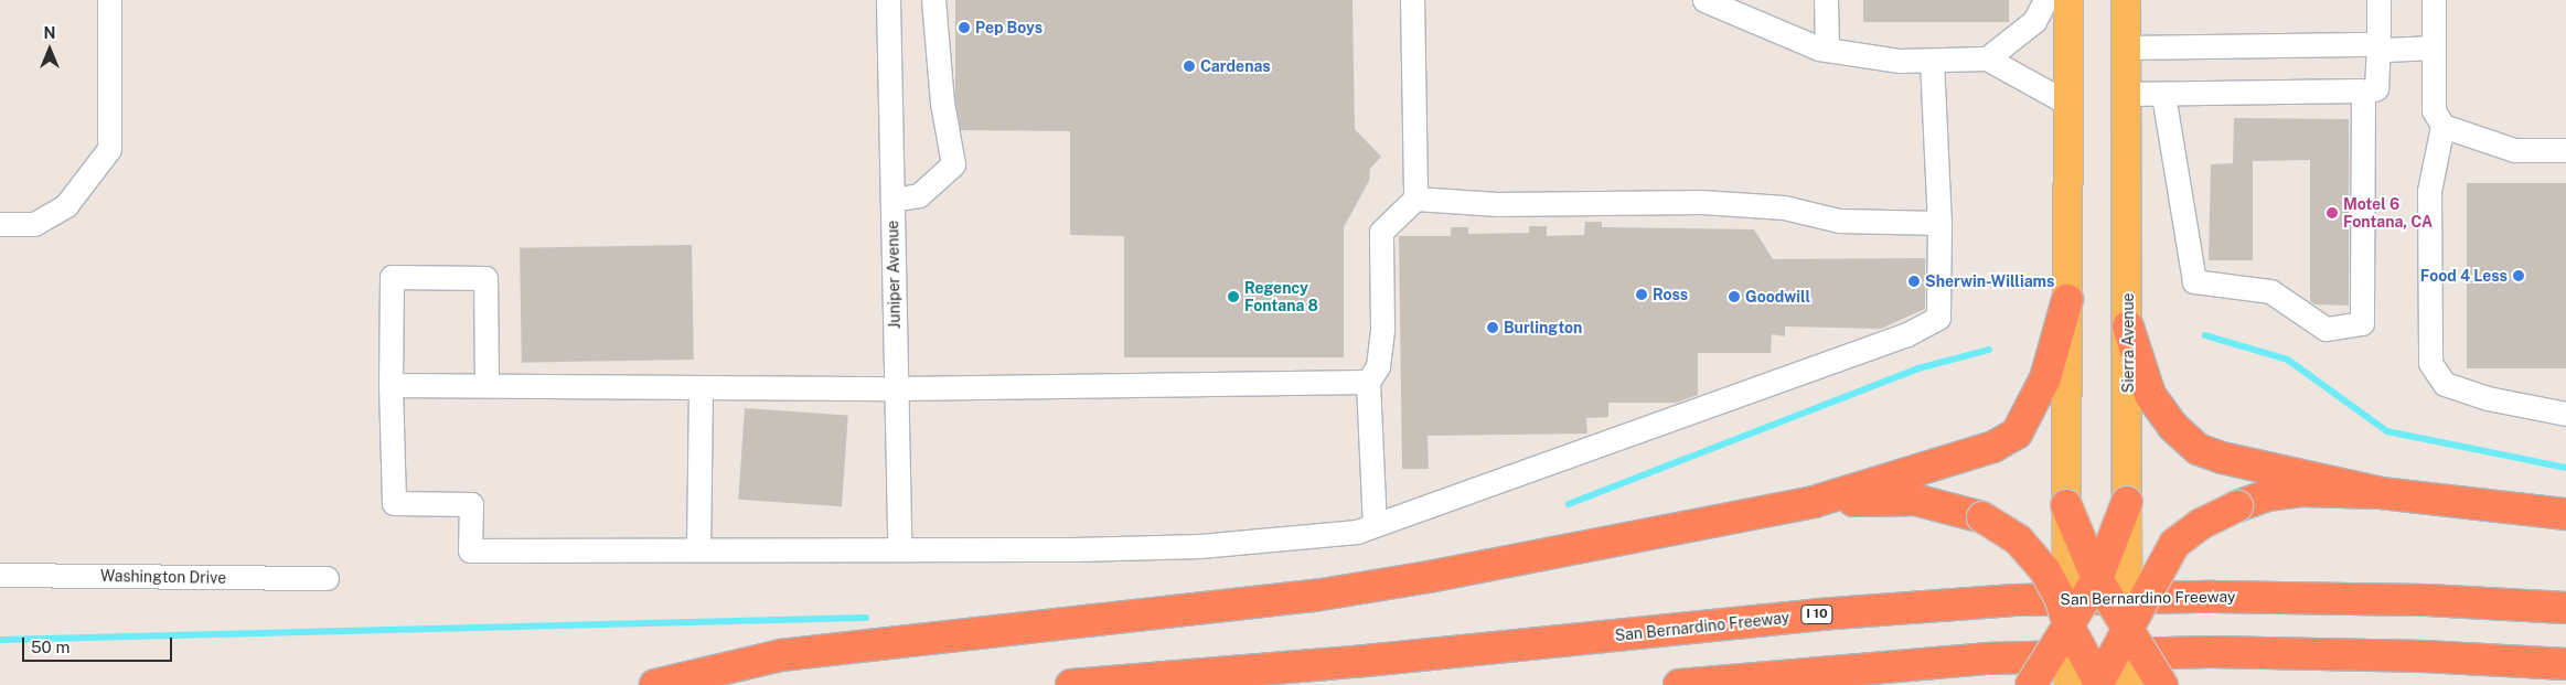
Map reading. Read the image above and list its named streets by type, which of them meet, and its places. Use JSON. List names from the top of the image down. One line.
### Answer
{"streets":{"highway":["San Bernardino Freeway","I 10"],"main road":["Sierra Avenue"],"street":["Juniper Avenue","Washington Drive"]},"places":["Pep Boys","Cardenas","Motel 6 Fontana, CA","Food 4 Less","Sherwin-Williams","Ross","Regency Fontana 8","Goodwill","Burlington"],"scale_bar":"50 m","north":"top"}
